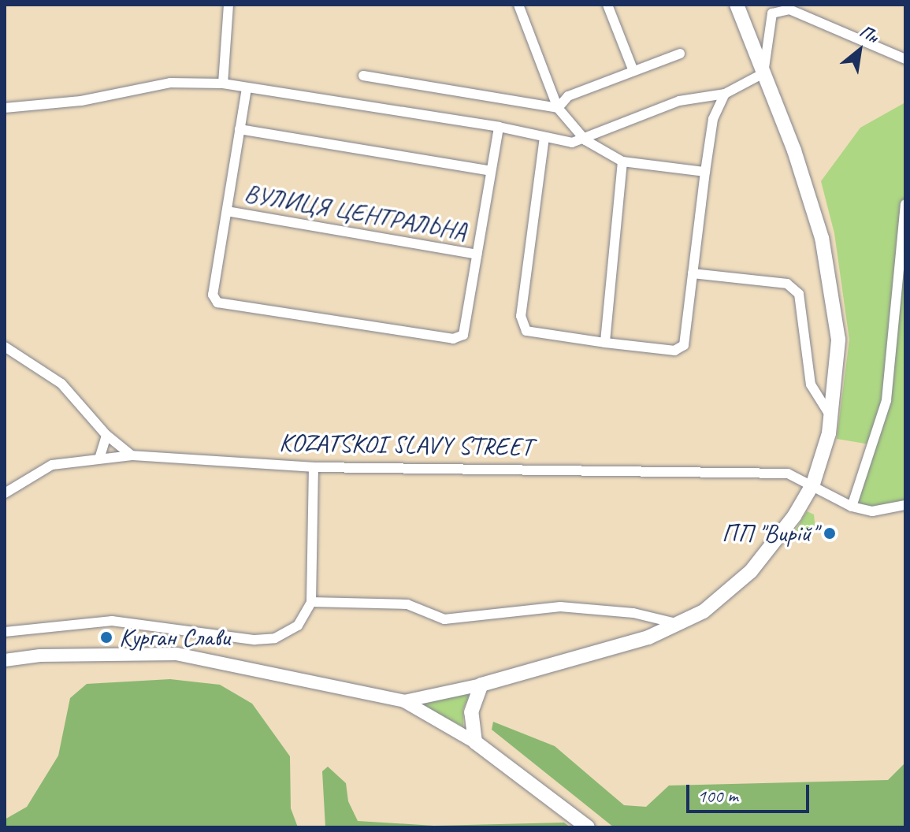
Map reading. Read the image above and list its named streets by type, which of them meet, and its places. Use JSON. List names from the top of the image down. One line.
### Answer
{"streets":{"street":["ВУЛИЦЯ ЦЕНТРАЛЬНА","KOZATSKOI SLAVY STREET"]},"places":["ПП \"Вирій\"","Курган Слави"],"scale_bar":"100 m","north":"top right"}
